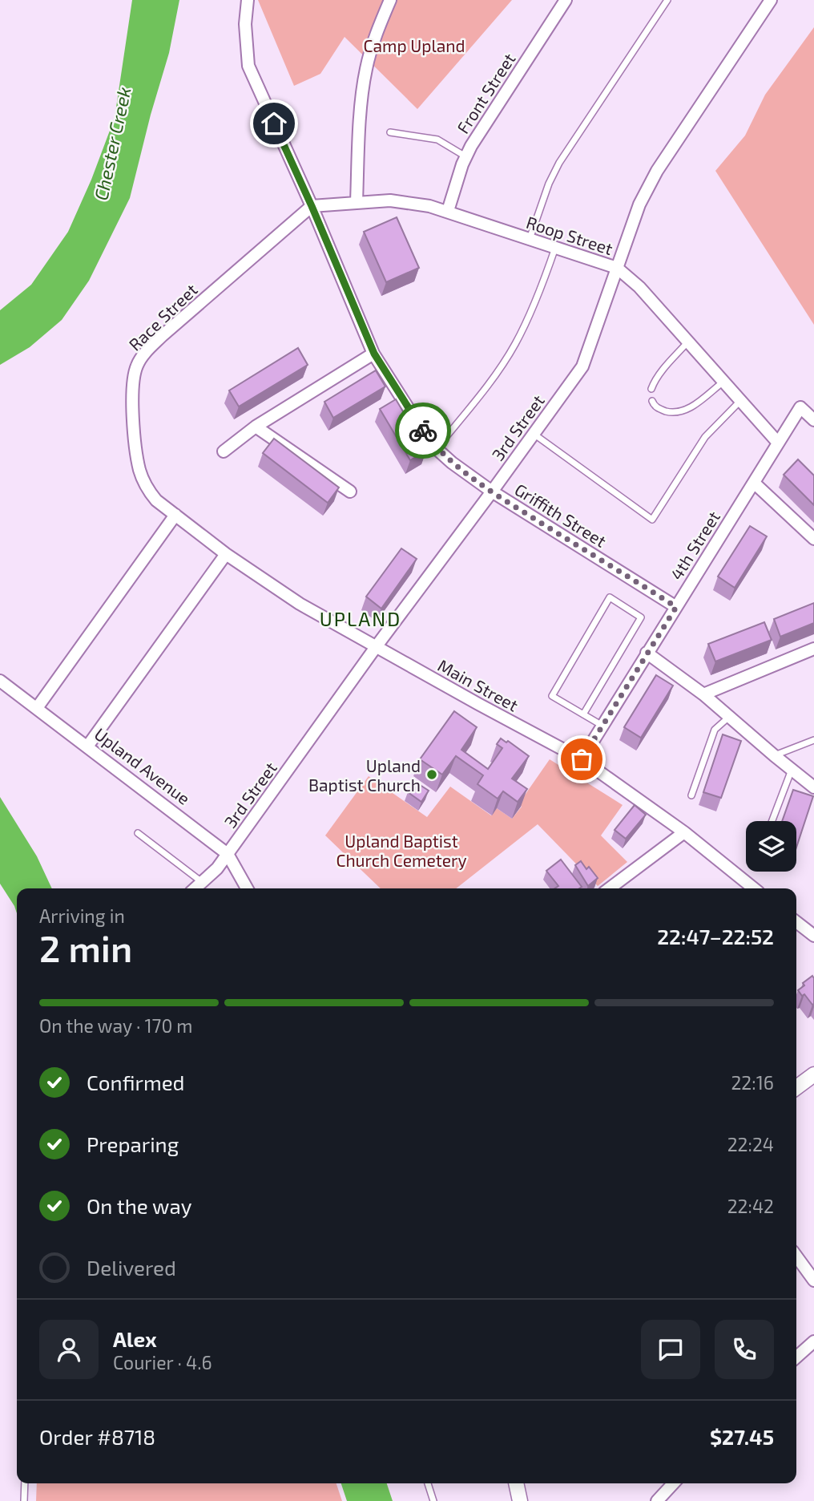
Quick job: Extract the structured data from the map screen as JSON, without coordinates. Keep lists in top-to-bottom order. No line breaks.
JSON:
{"streets":{"street":["Front Street","Roop Street","Race Street","3rd Street","Griffith Street","4th Street","Main Street","Upland Avenue"]},"crossings":[["Front Street","Roop Street"],["Roop Street","Race Street"],["Roop Street","3rd Street"],["Roop Street","Griffith Street"],["Roop Street","4th Street"],["Race Street","Griffith Street"],["Race Street","Main Street"],["3rd Street","Griffith Street"],["3rd Street","Main Street"],["3rd Street","Upland Avenue"],["Griffith Street","4th Street"],["4th Street","Main Street"]],"districts":["UPLAND"],"water":["Chester Creek"],"parks":["Camp Upland","Upland Baptist Church Cemetery"],"places":["Upland Baptist Church"],"page":{"heading":["2 min","Arriving in","22:47–22:52"],"panel":["Alex","Courier · 4.6","Order #8718","$27.45"],"bar":"On the way · 170 m","list":[["Confirmed","22:16"],["Preparing","22:24"],["On the way","22:42"],"Delivered"]}}
